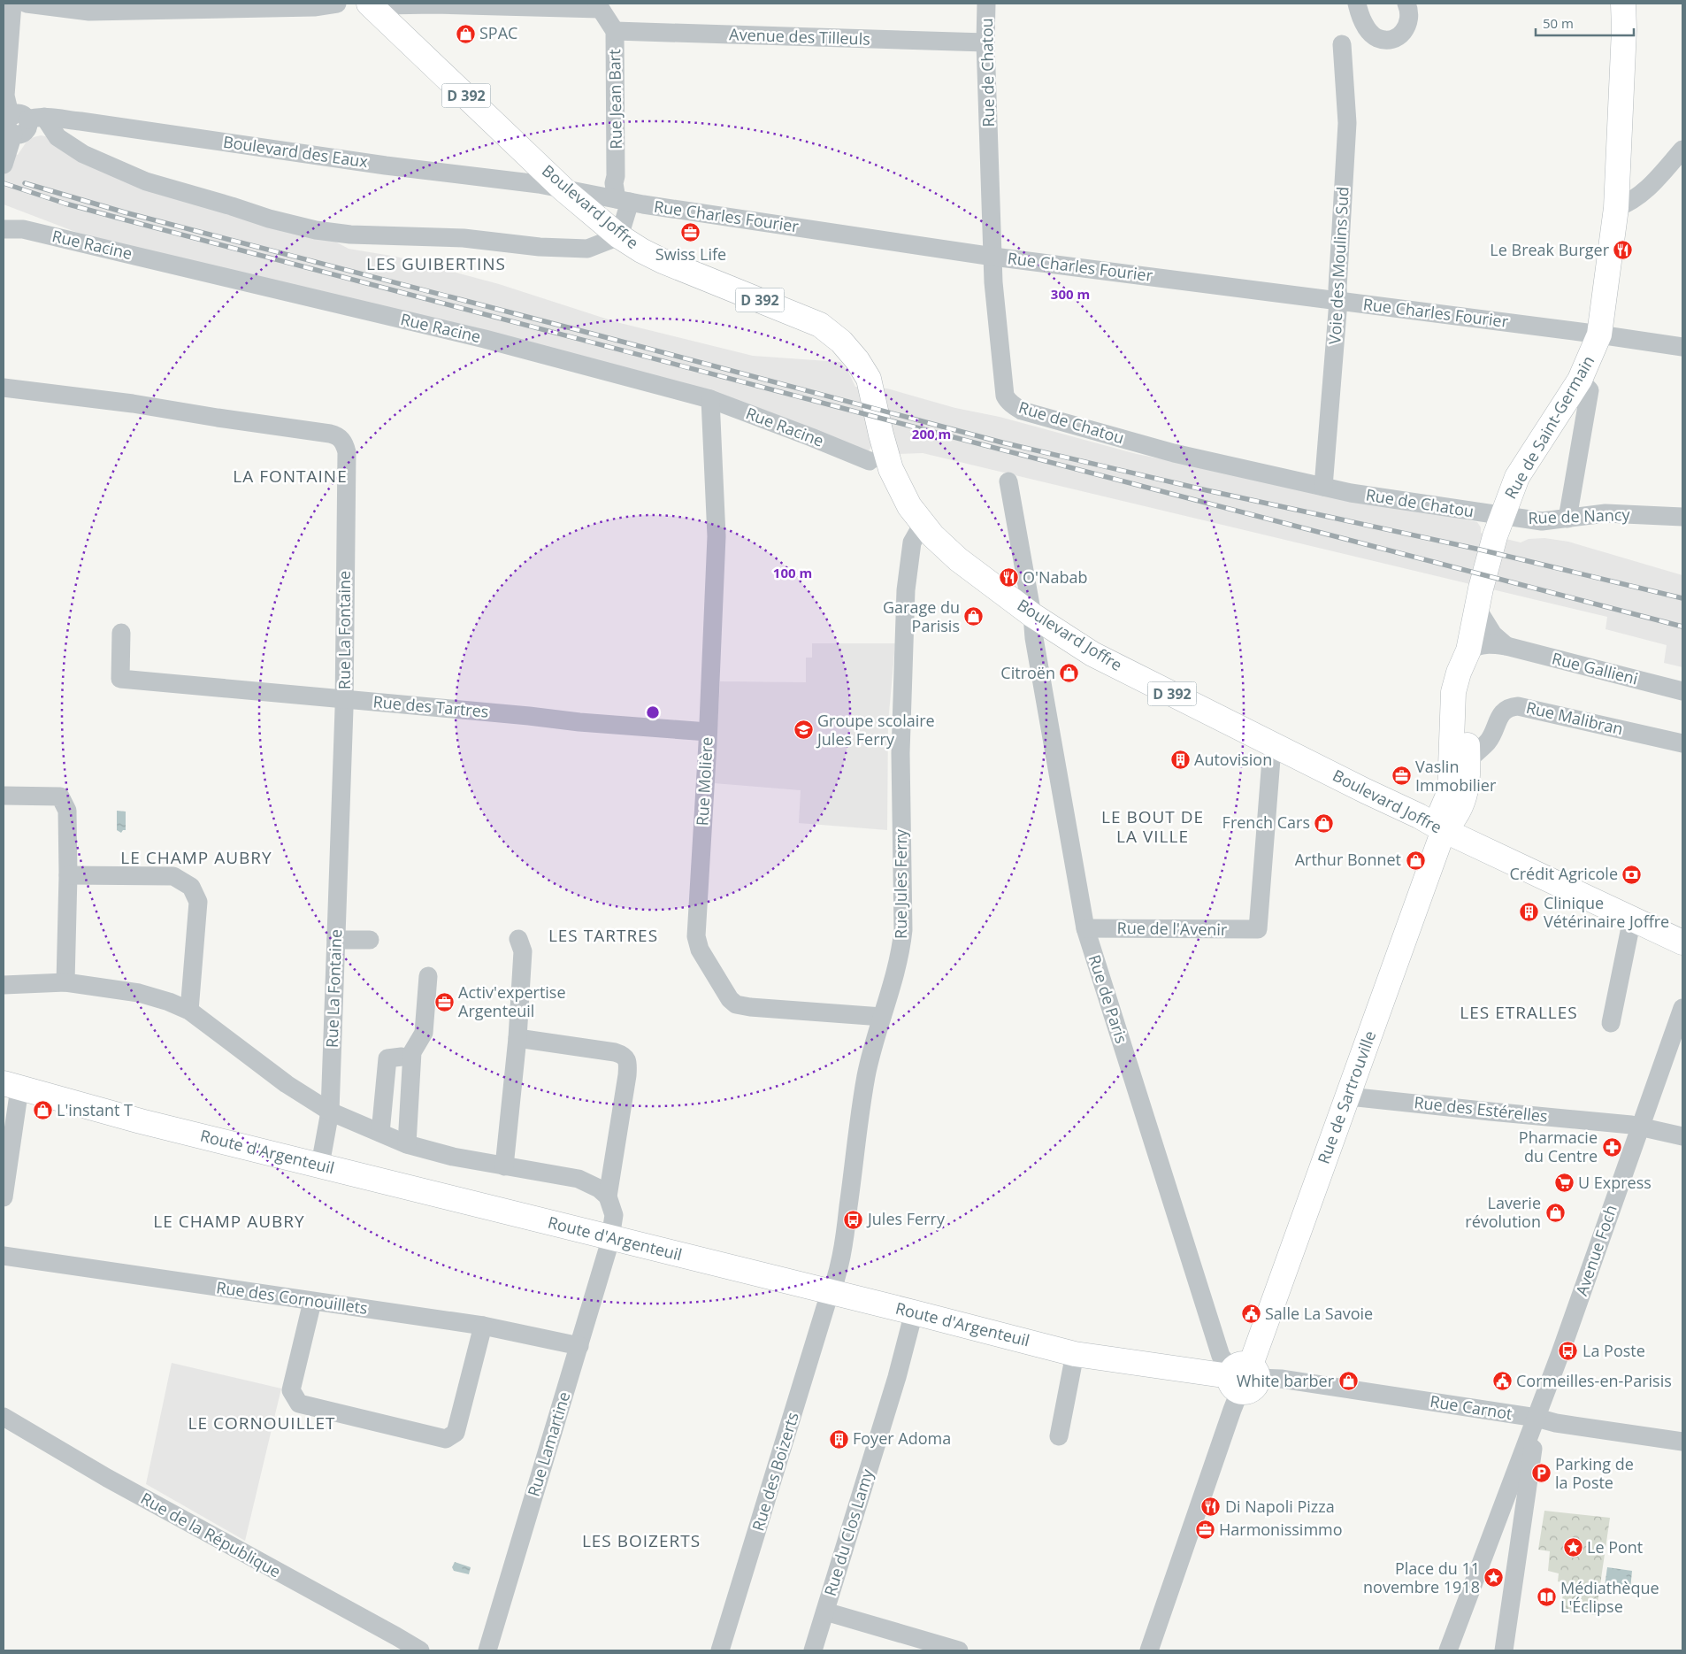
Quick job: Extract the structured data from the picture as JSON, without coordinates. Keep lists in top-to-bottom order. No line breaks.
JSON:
{"streets":{"main road":["D 392","Boulevard Joffre","Rue de Saint-Germain","Rue de Sartrouville","Route d'Argenteuil"],"street":["Avenue des Tilleuls","Rue de Chatou","Rue Jean Bart","Boulevard des Eaux","Rue Charles Fourier","Rue Racine","Voie des Moulins Sud","Rue de Nancy","Rue La Fontaine","Rue Gallieni","Rue des Tartres","Rue Malibran","Rue Molière","Rue Jules Ferry","Rue de l'Avenir","Rue de Paris","Rue des Estérelles","Avenue Foch","Rue des Cornouillets","Rue Carnot","Rue Lamartine","Rue des Boizerts","Rue du Clos Lamy","Rue de la République"]},"crossings":[["Avenue des Tilleuls","Rue de Chatou"],["Avenue des Tilleuls","Rue Jean Bart"],["Rue de Chatou","Rue Charles Fourier"],["Rue de Chatou","Voie des Moulins Sud"],["Rue de Chatou","Rue de Saint-Germain"],["Rue de Chatou","Rue de Nancy"],["Rue Jean Bart","Rue Charles Fourier"],["Boulevard des Eaux","Boulevard Joffre"],["Boulevard des Eaux","Rue Charles Fourier"],["Boulevard Joffre","Rue Charles Fourier"],["Boulevard Joffre","Rue de Saint-Germain"],["Boulevard Joffre","Rue Jules Ferry"],["Boulevard Joffre","Rue de Paris"],["Boulevard Joffre","Rue de Sartrouville"],["Rue Charles Fourier","Voie des Moulins Sud"],["Rue Charles Fourier","Rue de Saint-Germain"],["Rue Racine","Rue Molière"],["Rue de Saint-Germain","Rue de Nancy"],["Rue de Saint-Germain","Rue Gallieni"],["Rue de Saint-Germain","Rue Malibran"],["Rue de Saint-Germain","Rue de Sartrouville"],["Rue La Fontaine","Rue des Tartres"],["Rue La Fontaine","Route d'Argenteuil"],["Rue des Tartres","Rue Molière"],["Rue Molière","Rue Jules Ferry"],["Rue Jules Ferry","Route d'Argenteuil"],["Rue Jules Ferry","Rue des Boizerts"],["Rue de l'Avenir","Rue de Paris"],["Rue de Paris","Rue de Sartrouville"],["Rue de Paris","Route d'Argenteuil"],["Rue de Paris","Rue Carnot"],["Rue de Sartrouville","Rue des Estérelles"],["Rue de Sartrouville","Route d'Argenteuil"],["Rue de Sartrouville","Rue Carnot"],["Rue des Estérelles","Avenue Foch"],["Route d'Argenteuil","Rue Carnot"],["Route d'Argenteuil","Rue Lamartine"],["Route d'Argenteuil","Rue des Boizerts"],["Route d'Argenteuil","Rue du Clos Lamy"],["Avenue Foch","Rue Carnot"],["Rue des Cornouillets","Rue Lamartine"]],"districts":["LES GUIBERTINS","LA FONTAINE","LE BOUT DE LA VILLE","LE CHAMP AUBRY","LES TARTRES","LES ETRALLES","LE CHAMP AUBRY","LE CORNOUILLET","LES BOIZERTS"],"places":{"shop":["SPAC","Garage du Parisis","Citroën","French Cars","Arthur Bonnet","L'instant T","Laverie révolution","White barber"],"office":["Swiss Life","Vaslin Immobilier","Activ'expertise Argenteuil","Harmonissimmo"],"restaurant":["Le Break Burger","O'Nabab","Di Napoli Pizza"],"school or university":["Groupe scolaire Jules Ferry"],"building":["Autovision","Clinique Vétérinaire Joffre","Foyer Adoma"],"bank":["Crédit Agricole"],"pharmacy":["Pharmacie du Centre"],"supermarket":["U Express"],"bus stop":["Jules Ferry","La Poste"],"public building":["Salle La Savoie","Cormeilles-en-Parisis"],"parking":["Parking de la Poste"],"place":["Le Pont","Place du 11 novembre 1918"],"library":["Médiathèque L'Éclipse"]},"scale_bar":"50 m","rings":["300 m","200 m","100 m"]}
